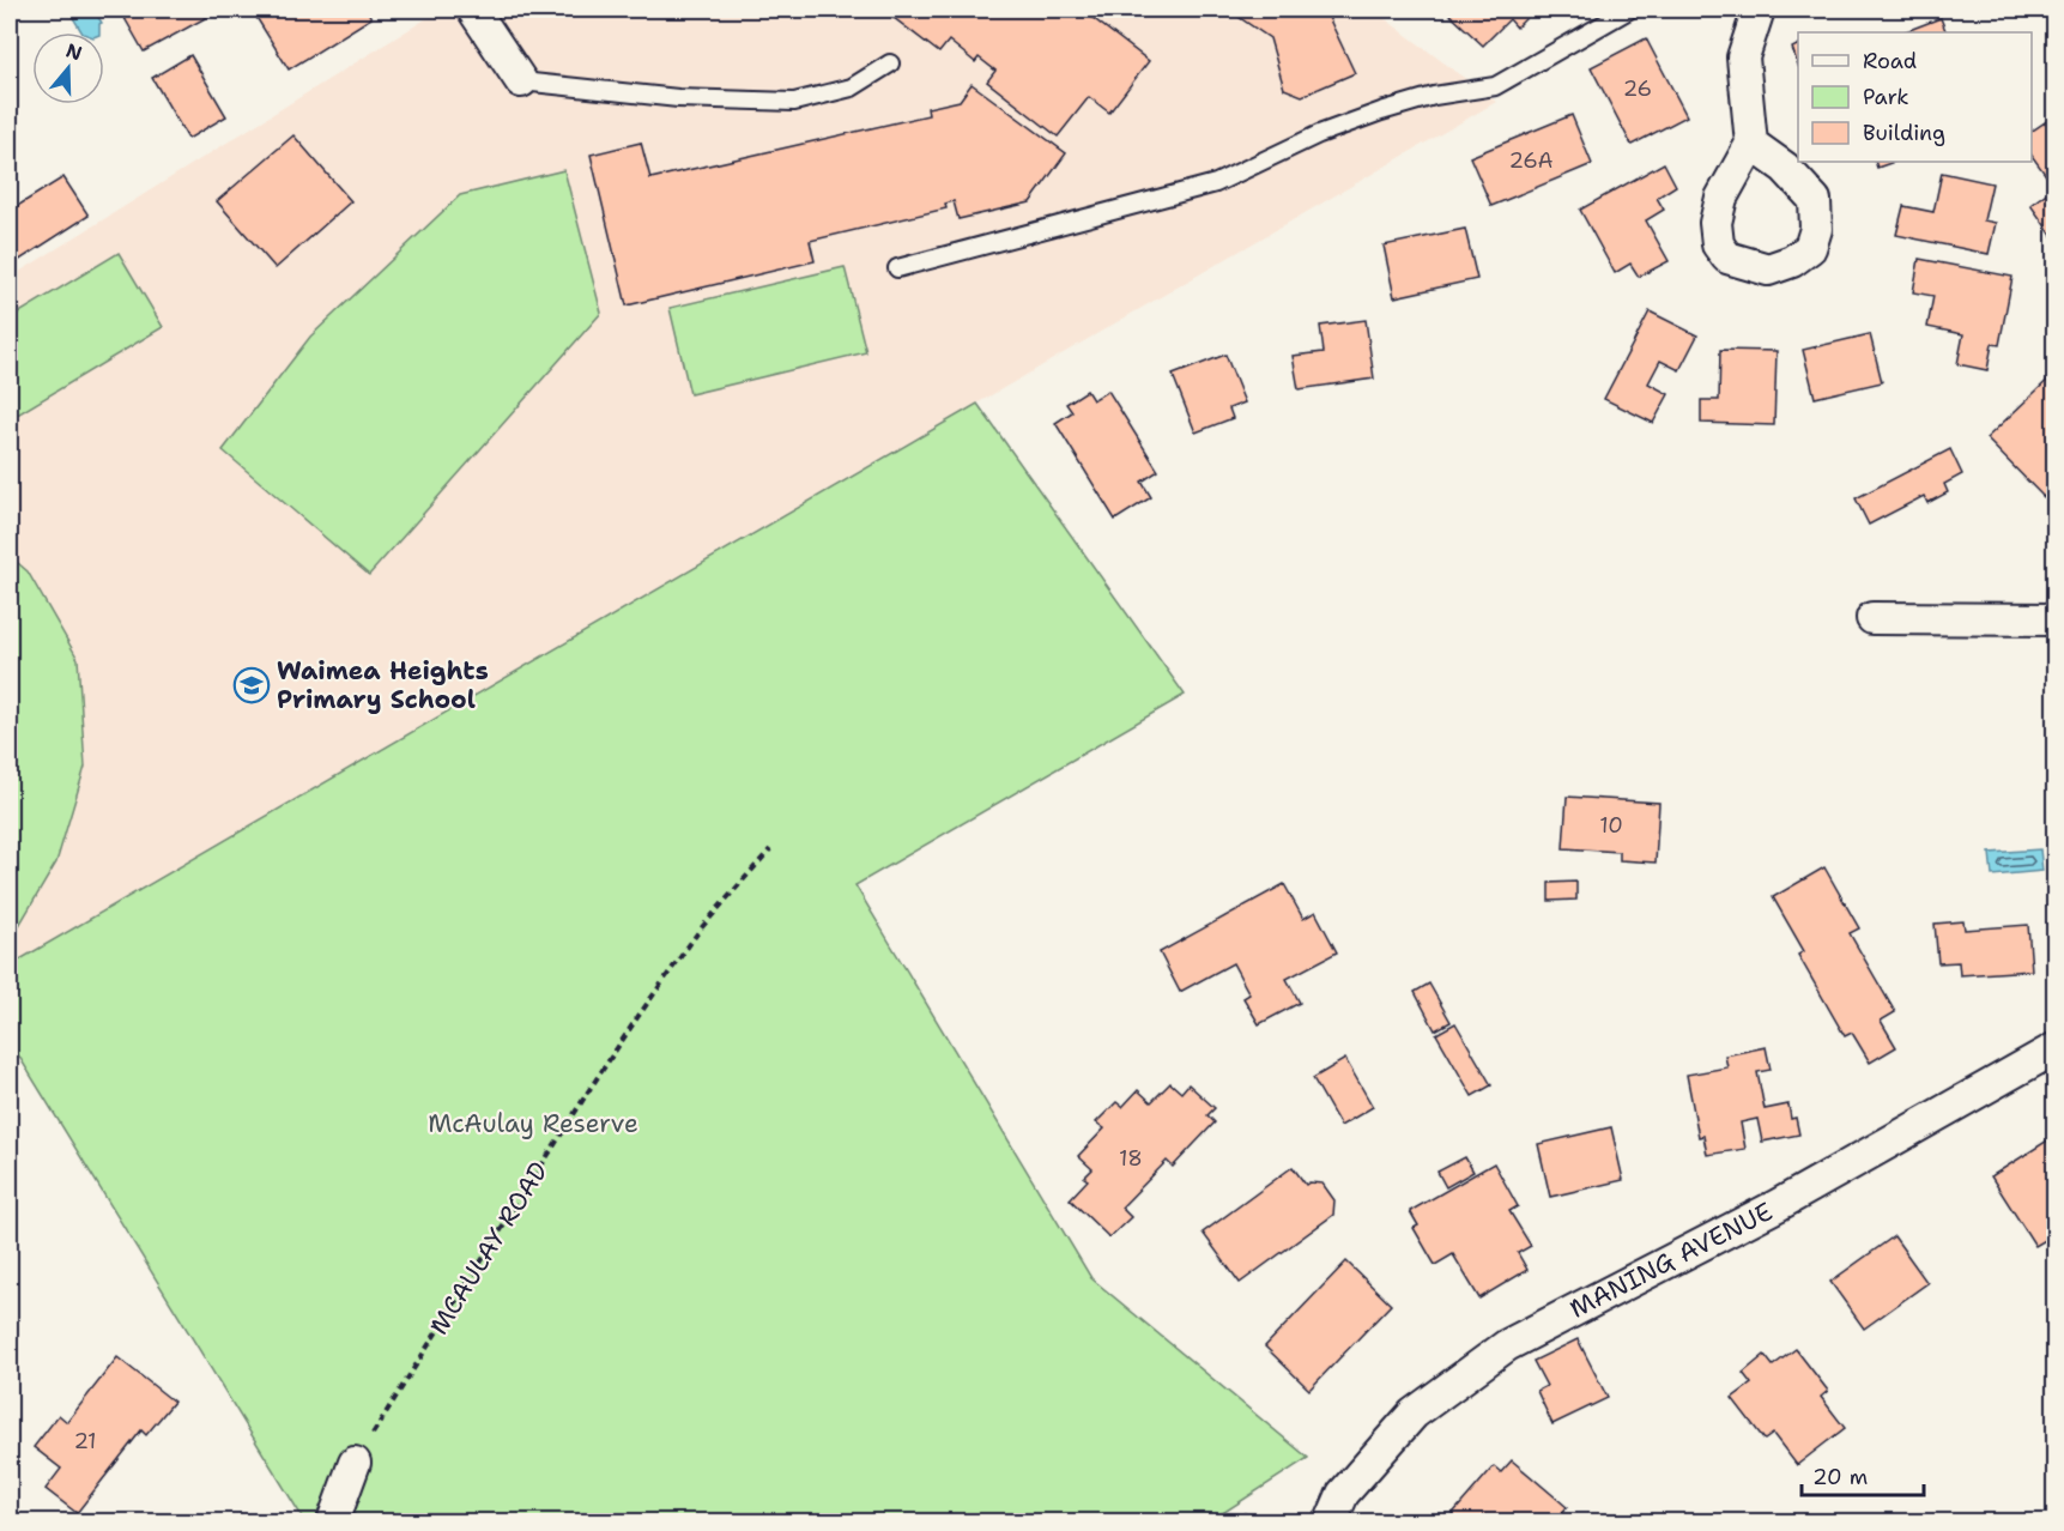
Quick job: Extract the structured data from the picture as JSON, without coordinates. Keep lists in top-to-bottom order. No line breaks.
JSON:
{"streets":{"street":["MANING AVENUE"],"path":["MCAULAY ROAD"]},"parks":["McAulay Reserve"],"places":{"school or university":["Waimea Heights Primary School"]},"house_numbers":["26","26A","10","18","21"],"legend":["Road","Park","Building"],"scale_bar":"20 m","north":"top"}
